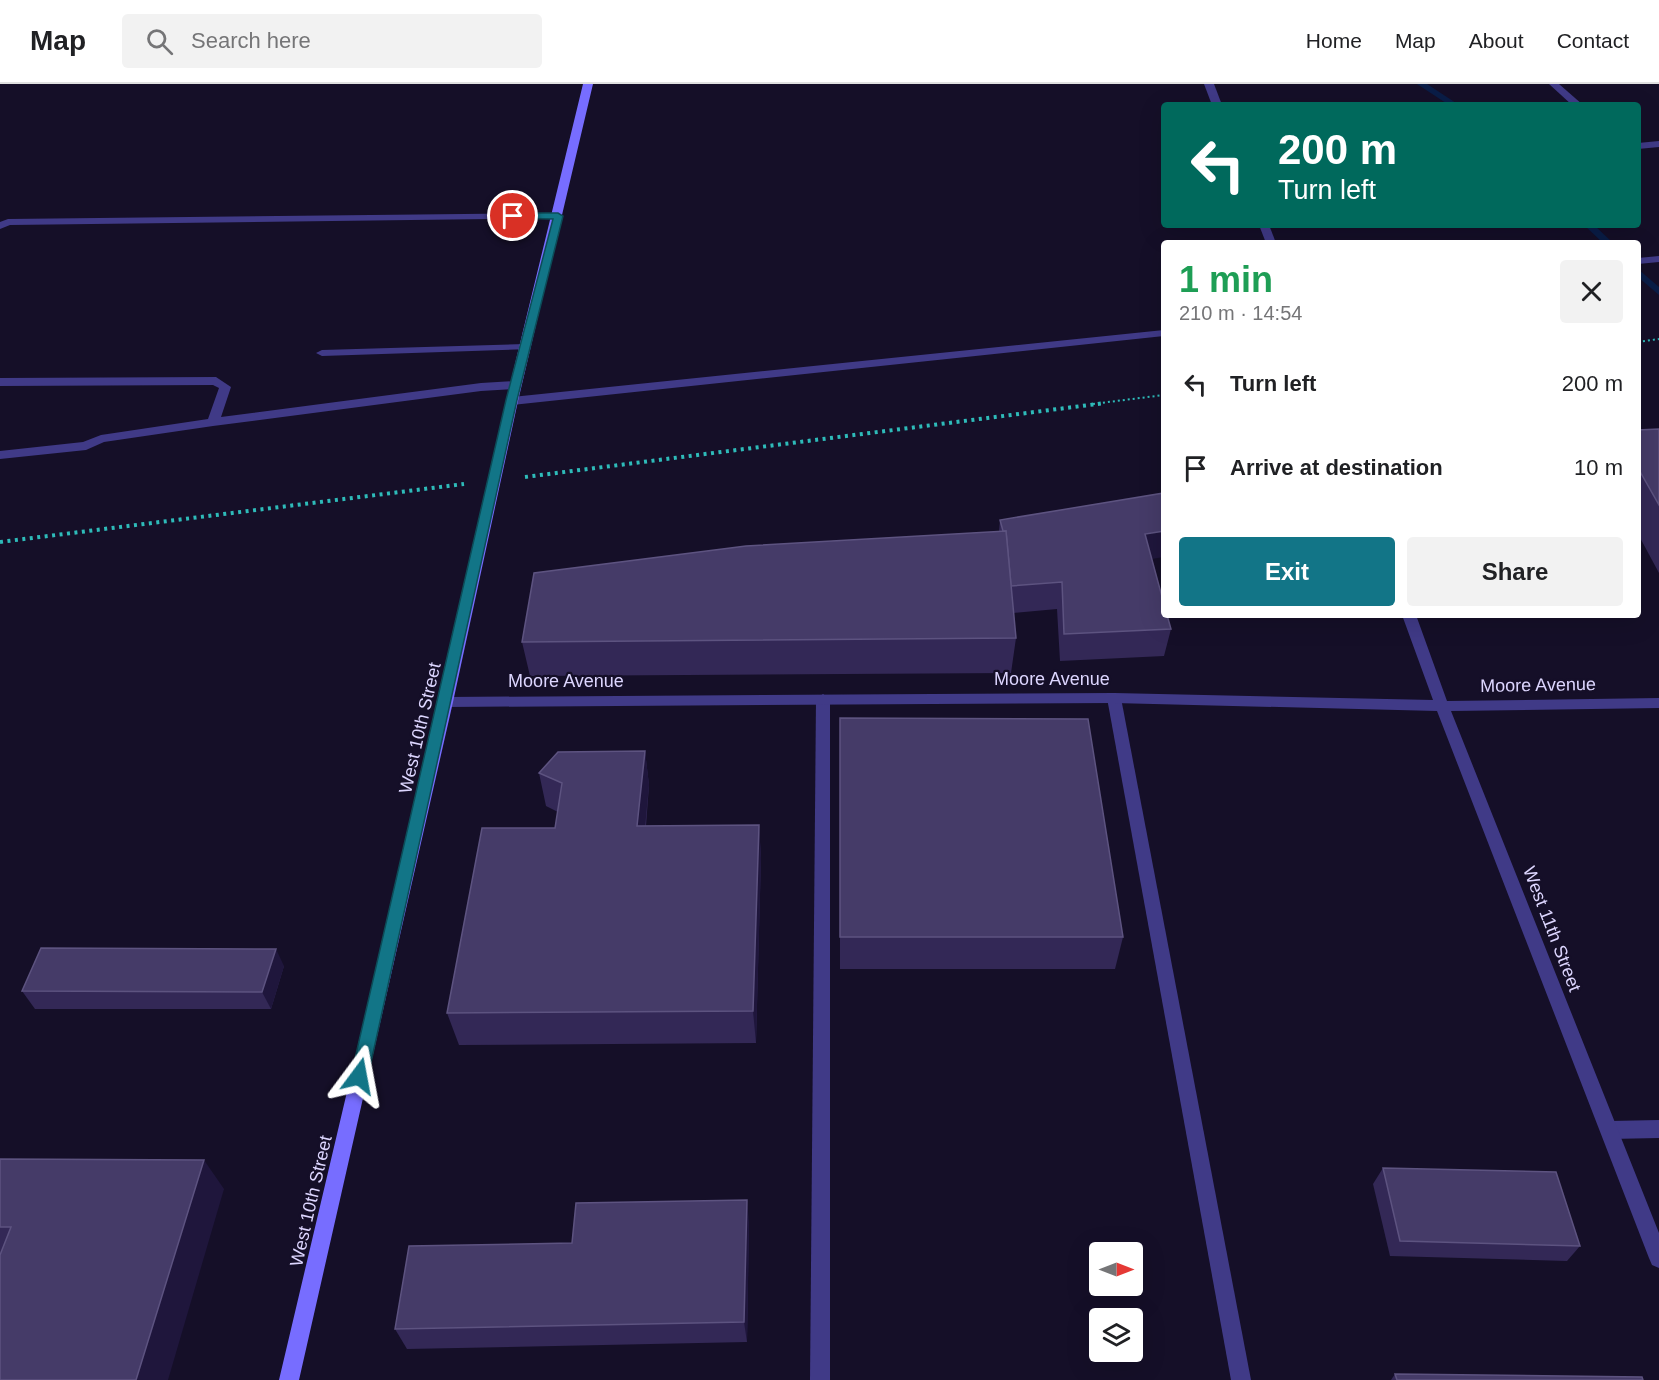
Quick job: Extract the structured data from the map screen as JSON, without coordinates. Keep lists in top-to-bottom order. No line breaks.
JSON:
{"streets":{"main road":["West 10th Street"],"street":["Moore Avenue","West 11th Street"]},"crossings":[["Moore Avenue","West 10th Street"],["Moore Avenue","West 11th Street"]],"north":"right","page":{"header":"Map","search":"Search here","nav":["Home","Map","About","Contact"],"turn":["200 m","Turn left"],"heading":["1 min","210 m · 14:54"],"list":[{"name":"Turn left","value":"200 m"},{"name":"Arrive at destination","value":"10 m"}],"buttons":["Exit","Share"]}}
